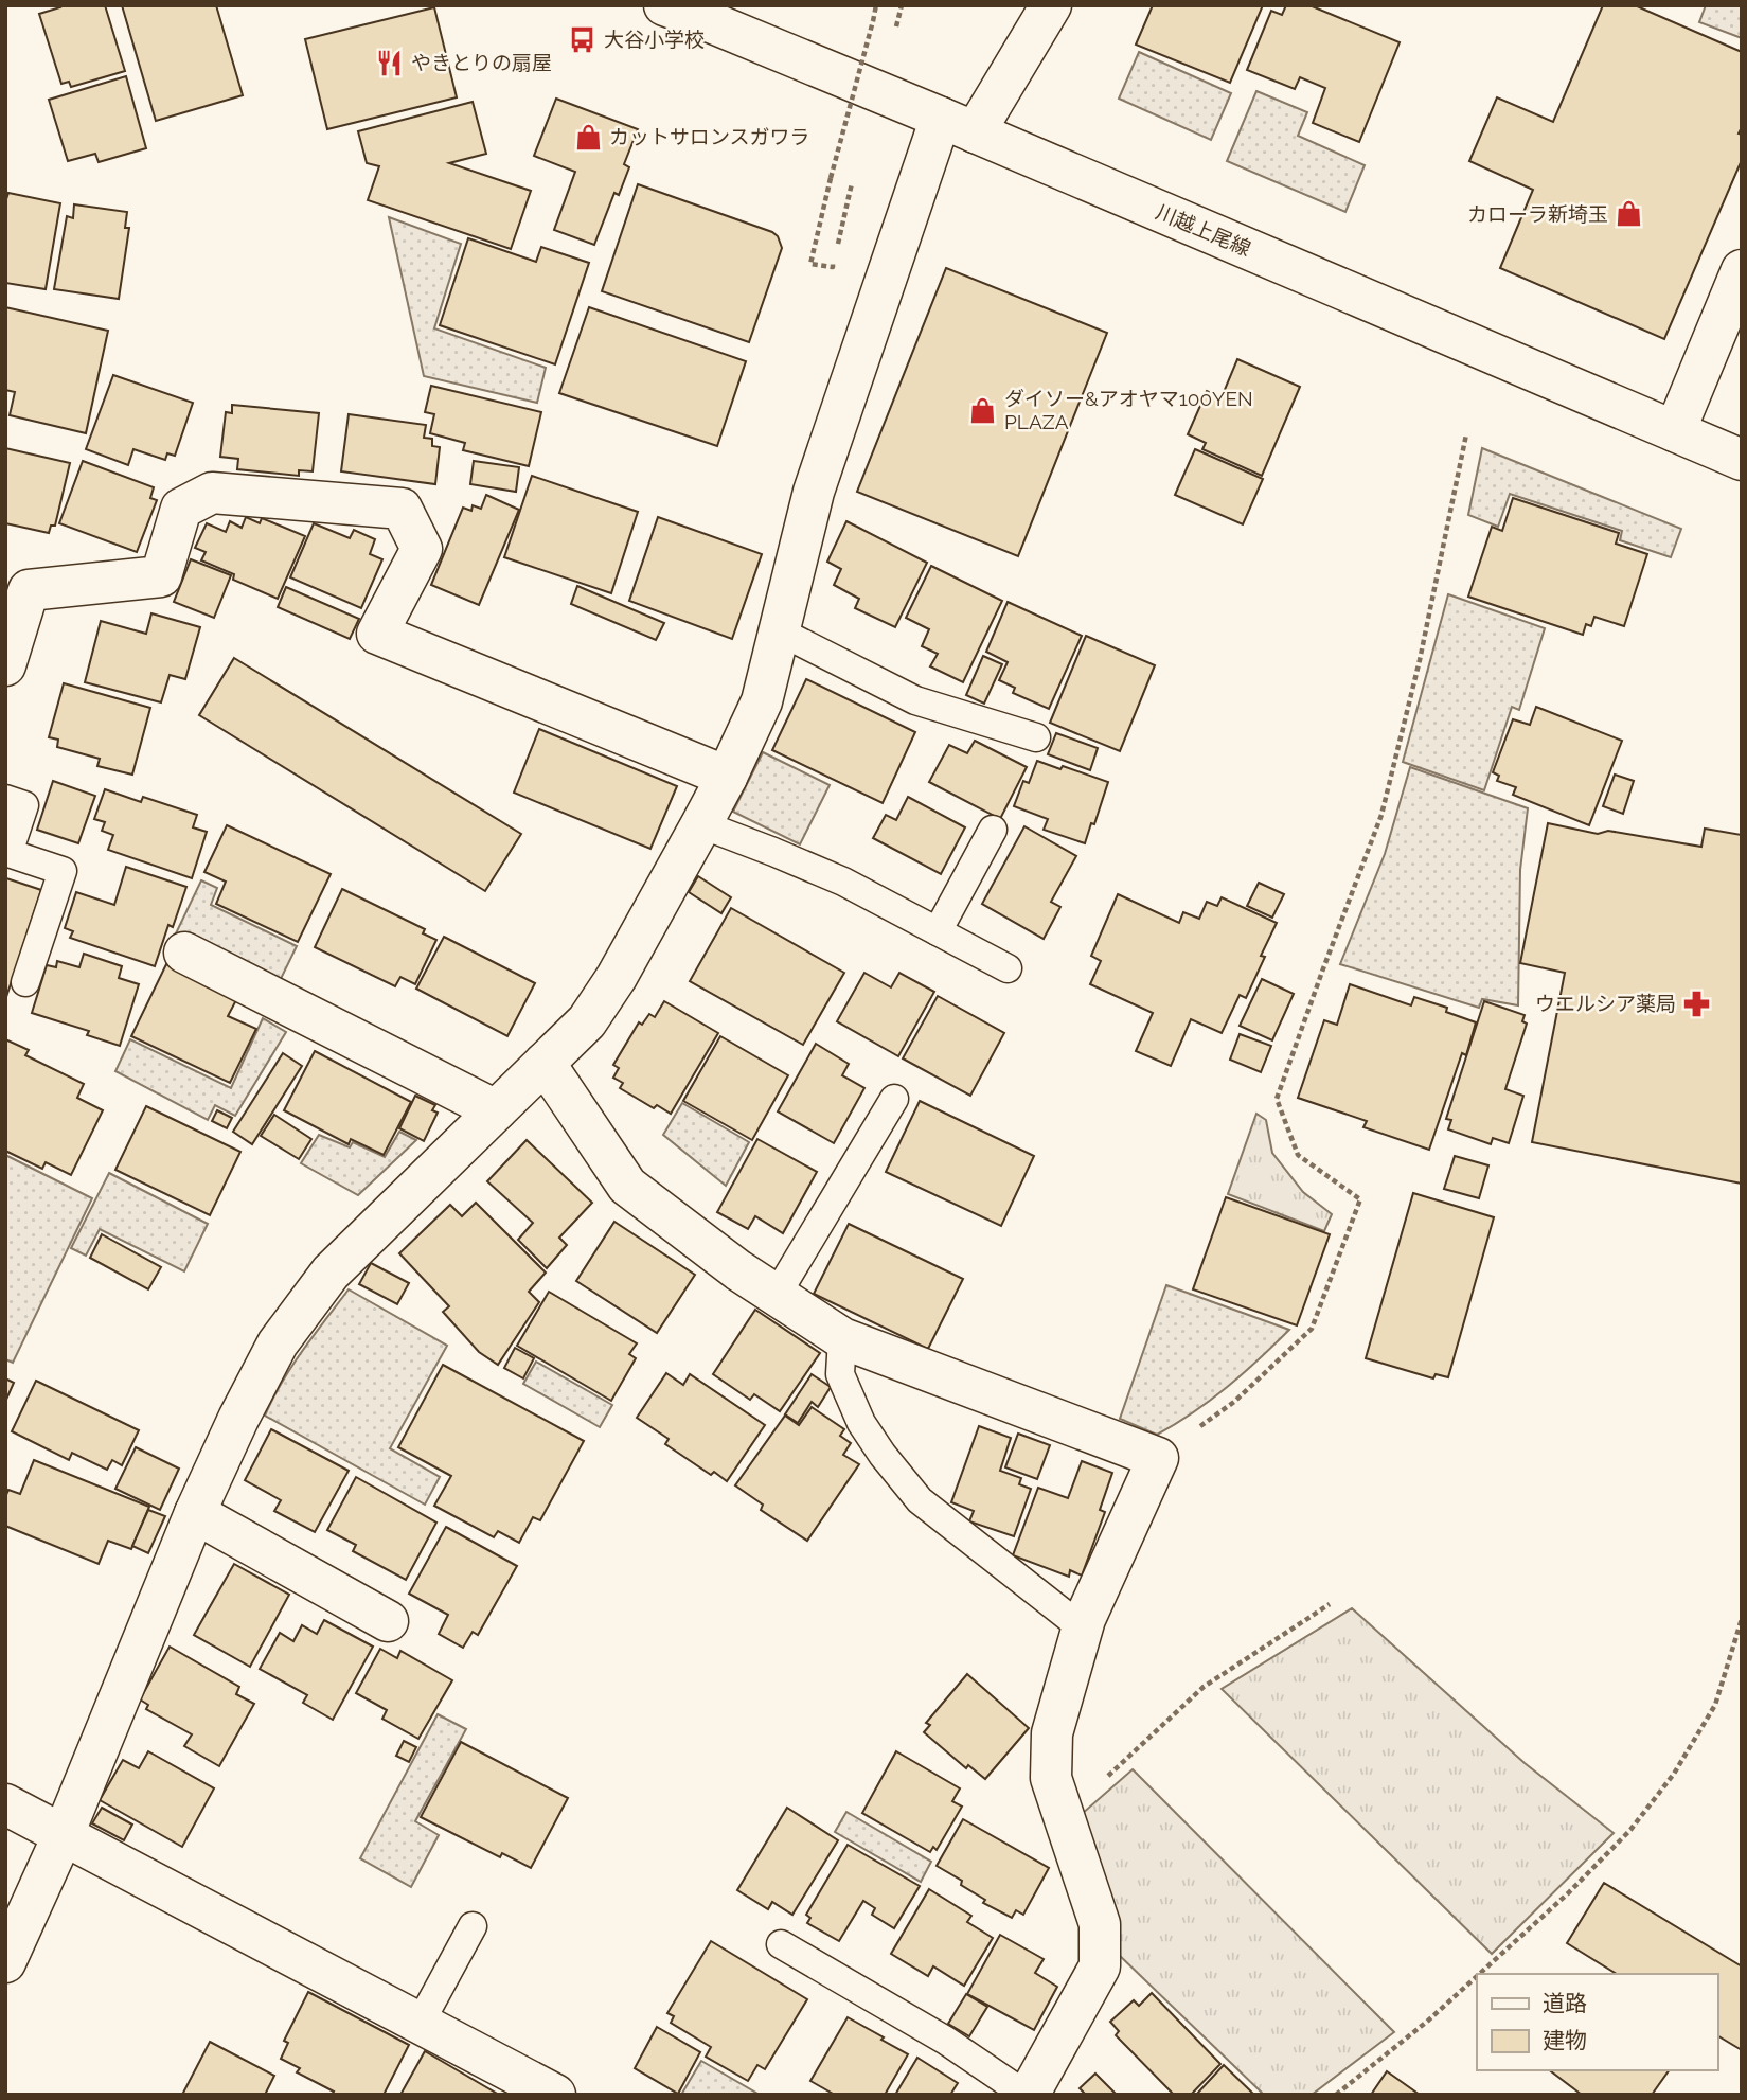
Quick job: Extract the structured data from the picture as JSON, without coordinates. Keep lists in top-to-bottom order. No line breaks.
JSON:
{"streets":{"street":["川越上尾線"]},"places":{"bus stop":["大谷小学校"],"restaurant":["やきとりの扇屋"],"shop":["カットサロンスガワラ","カローラ新埼玉","ダイソー&アオヤマ100YEN PLAZA"],"pharmacy":["ウエルシア薬局"]},"legend":["道路","建物"]}
